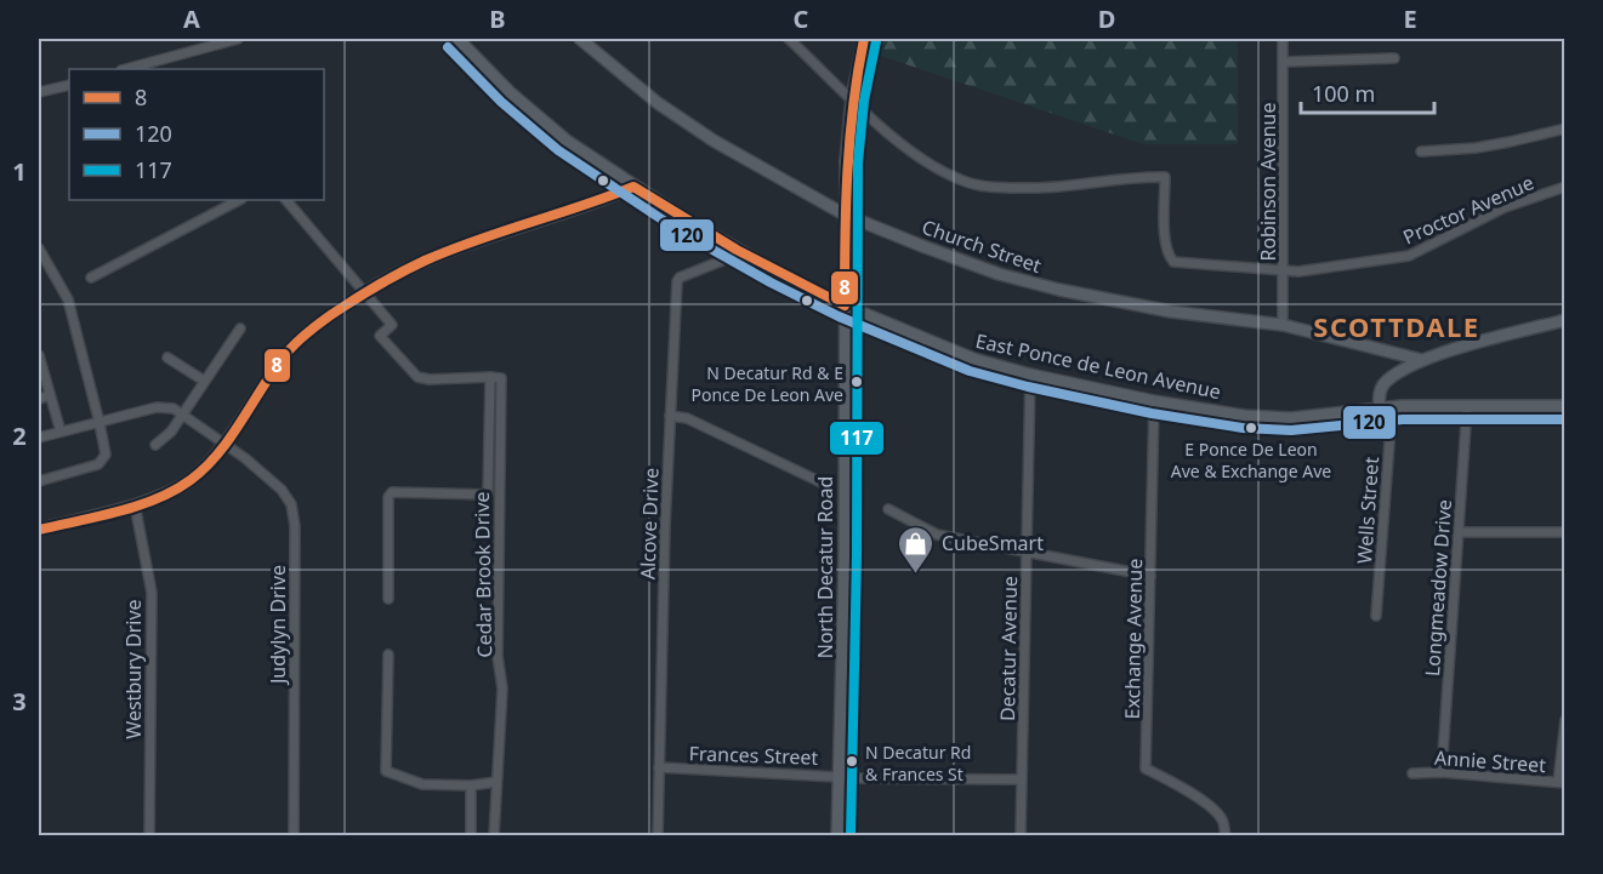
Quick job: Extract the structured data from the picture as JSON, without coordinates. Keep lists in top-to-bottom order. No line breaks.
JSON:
{"streets":{"main road":["Church Street","East Ponce de Leon Avenue","North Decatur Road"],"street":["Robinson Avenue","Proctor Avenue","Wells Street","Alcove Drive","Cedar Brook Drive","Longmeadow Drive","Judylyn Drive","Exchange Avenue","Decatur Avenue","Westbury Drive","Frances Street","Annie Street"]},"crossings":[["Robinson Avenue","Proctor Avenue"],["Robinson Avenue","Church Street"],["Proctor Avenue","North Decatur Road"],["Church Street","North Decatur Road"],["East Ponce de Leon Avenue","Wells Street"],["East Ponce de Leon Avenue","Alcove Drive"],["East Ponce de Leon Avenue","North Decatur Road"],["East Ponce de Leon Avenue","Longmeadow Drive"],["East Ponce de Leon Avenue","Exchange Avenue"],["East Ponce de Leon Avenue","Decatur Avenue"],["Alcove Drive","Frances Street"],["North Decatur Road","Frances Street"],["Longmeadow Drive","Annie Street"],["Decatur Avenue","Frances Street"]],"districts":["SCOTTDALE"],"places":{"other":["N Decatur Rd & E Ponce De Leon Ave","E Ponce De Leon Ave & Exchange Ave","N Decatur Rd & Frances St"],"shop":["CubeSmart"]},"lines":["transit line 8","transit line 117","transit line 120"],"legend":["8","120","117"],"scale_bar":"100 m","grid":{"columns":["A","B","C","D","E"],"rows":["1","2","3"]}}
